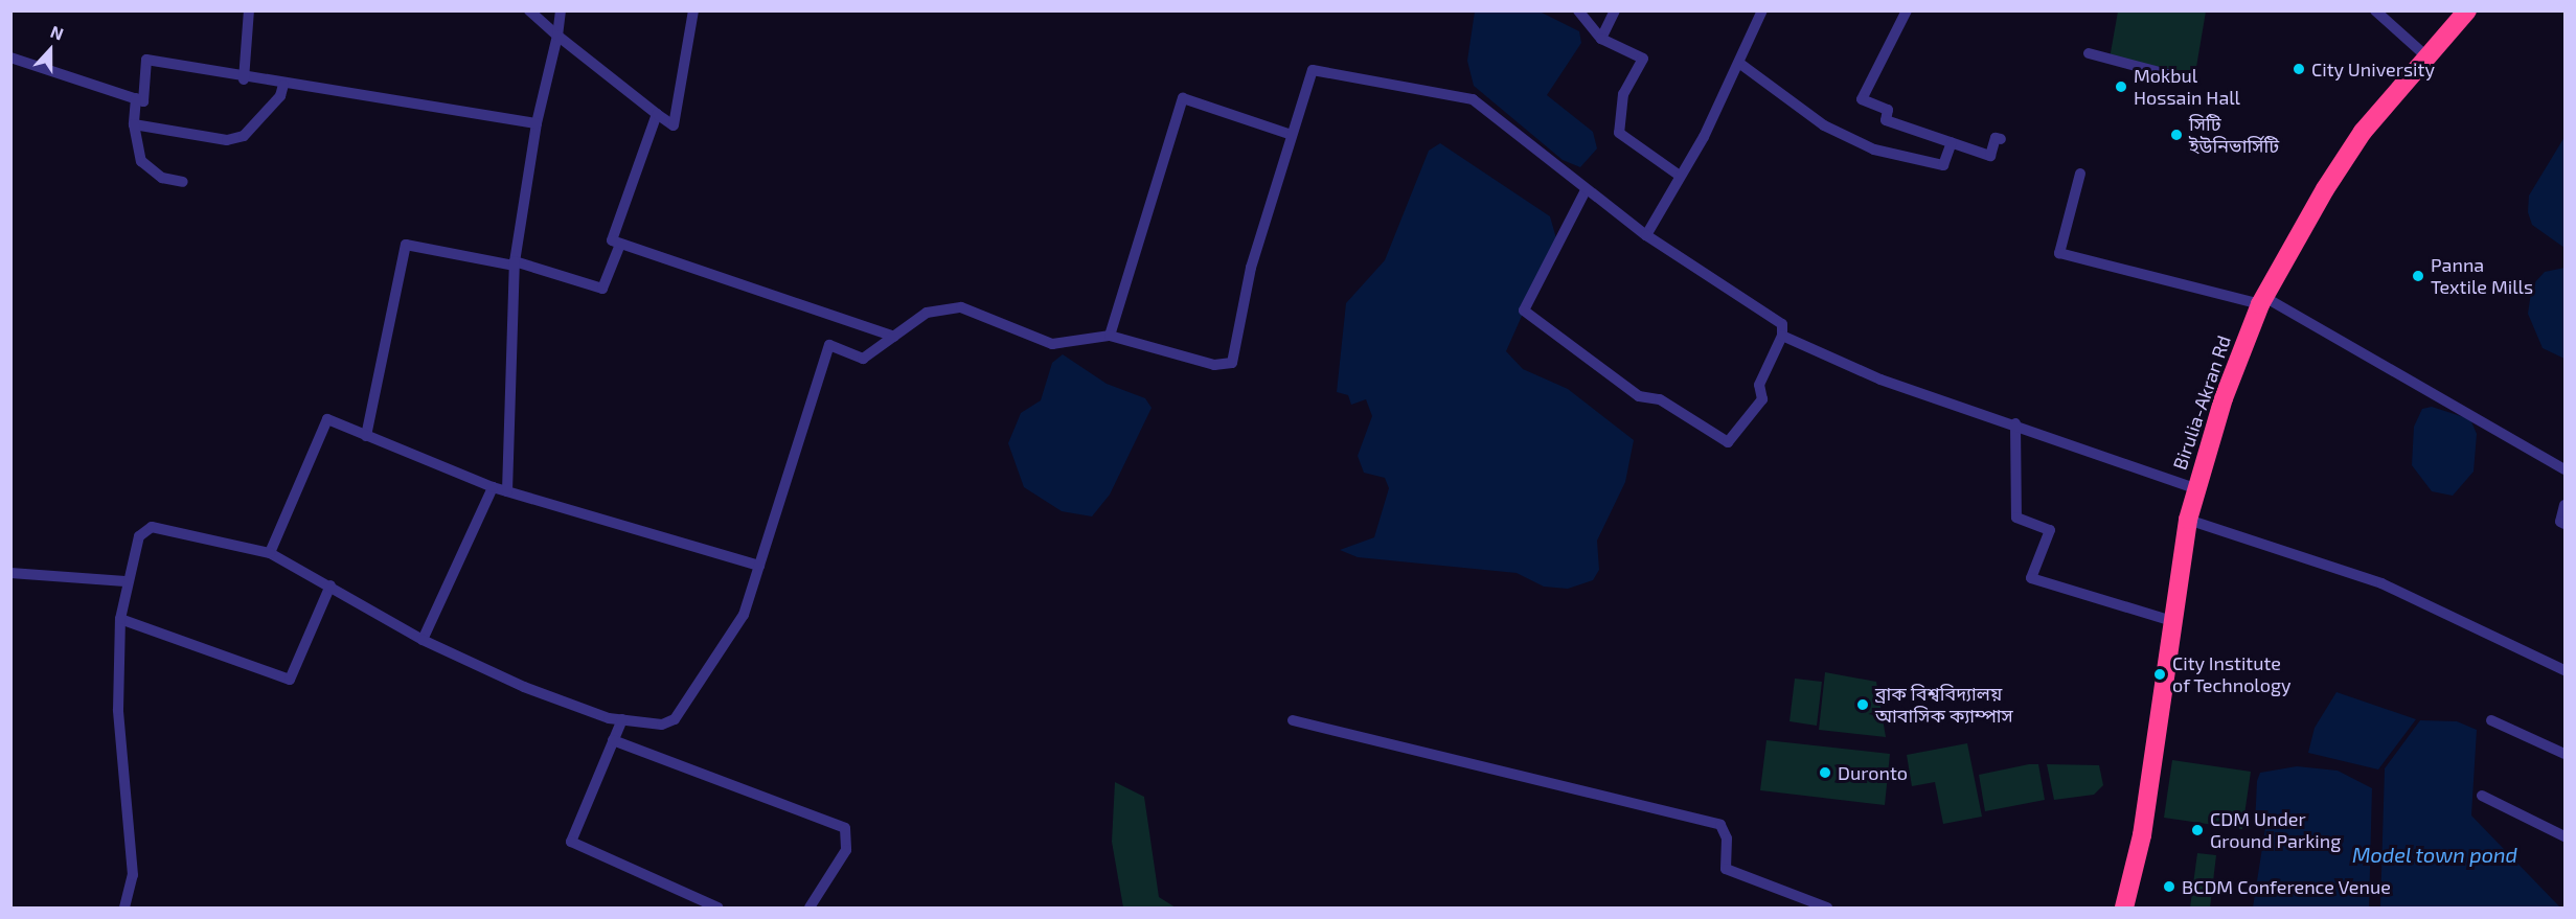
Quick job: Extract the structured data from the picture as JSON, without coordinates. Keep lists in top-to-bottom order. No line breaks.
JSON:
{"streets":{"highway":["Birulia-Akran Rd"]},"water":["Model town pond"],"places":["City University","Mokbul Hossain Hall","সিটি ইউনিভার্সিটি","Panna Textile Mills","City Institute of Technology","ব্রাক বিশ্ববিদ্যালয় আবাসিক ক্যাম্পাস","Duronto","CDM Under Ground Parking","BCDM Conference Venue"],"north":"top"}
